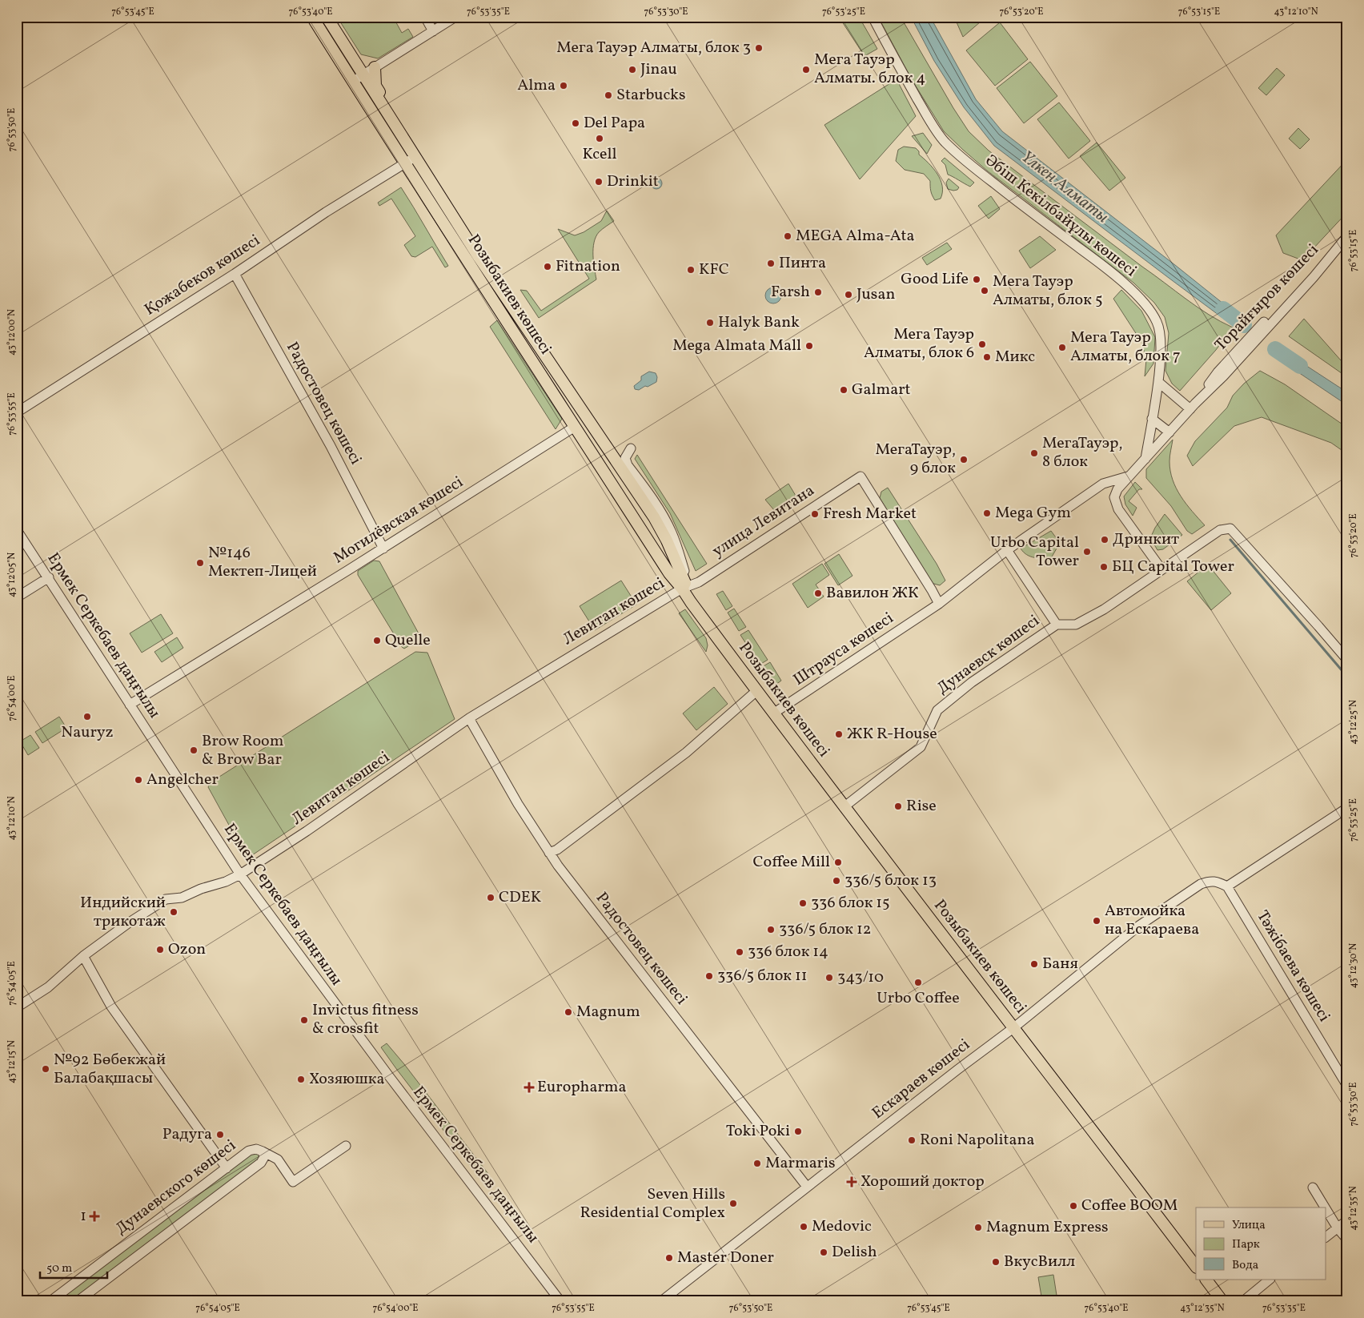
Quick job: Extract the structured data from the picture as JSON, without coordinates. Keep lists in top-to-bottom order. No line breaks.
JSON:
{"streets":{"main road":["Розыбакиев көшесі"],"street":["Әбіш Кекілбайұлы көшесі","Қожабеков көшесі","Торайғыров көшесі","Радостовец көшесі","Могилёвская көшесі","улица Левитана","Левитан көшесі","Ермек Серкебаев даңғылы","Штрауса көшесі","Дунаевск көшесі","Тәжібаева көшесі","Ескараев көшесі","Дунаевского көшесі"]},"crossings":[["Әбіш Кекілбайұлы көшесі","Торайғыров көшесі"],["Қожабеков көшесі","Розыбакиев көшесі"],["Қожабеков көшесі","Радостовец көшесі"],["Розыбакиев көшесі","Могилёвская көшесі"],["Розыбакиев көшесі","улица Левитана"],["Розыбакиев көшесі","Левитан көшесі"],["Розыбакиев көшесі","Штрауса көшесі"],["Розыбакиев көшесі","Дунаевск көшесі"],["Розыбакиев көшесі","Ескараев көшесі"],["Торайғыров көшесі","Штрауса көшесі"],["Торайғыров көшесі","Дунаевск көшесі"],["Радостовец көшесі","Могилёвская көшесі"],["Радостовец көшесі","Левитан көшесі"],["Радостовец көшесі","Ескараев көшесі"],["Могилёвская көшесі","Ермек Серкебаев даңғылы"],["улица Левитана","Левитан көшесі"],["улица Левитана","Штрауса көшесі"],["Левитан көшесі","Ермек Серкебаев даңғылы"],["Тәжібаева көшесі","Ескараев көшесі"]],"water":["Үлкен Алматы"],"places":{"other":["Мега Тауэр Алматы, блок 3","Jinau","Мега Тауэр Алматы. блок 4","Alma","Starbucks","Del Papa","Kcell","Drinkit","MEGA Alma-Ata","Пинта","Fitnation","KFC","Good Life","Мега Тауэр Алматы, блок 5","Farsh","Jusan","Halyk Bank","Мега Тауэр Алматы, блок 6","Mega Almata Mall","Мега Тауэр Алматы, блок 7","Микс","Galmart","МегаТауэр, 8 блок","МегаТауэр, 9 блок","Mega Gym","Fresh Market","Дринкит","Urbo Capital Tower","№146 Мектеп-Лицей","БЦ Capital Tower","Вавилон ЖК","Quelle","Nauryz","ЖК R-House","Brow Room & Brow Bar","Angelcher","Rise","Coffee Mill","336/5 блок 13","CDEK","336 блок 15","Индийский трикотаж","Автомойка на Ескараева","336/5 блок 12","Ozon","336 блок 14","Баня","336/5 блок 11","343/10","Urbo Coffee","Magnum","Invictus fitness & crossfit","№92 Бөбекжай Балабақшасы","Хозяюшка","Toki Poki","Радуга","Roni Napolitana","Marmaris","Seven Hills Residential Complex","Coffee BOOM","Medovic","Magnum Express","Delish","Master Doner","ВкусВилл"],"health":["Europharma","Хороший доктор","1"]},"legend":["Улица","Парк","Вода"],"scale_bar":"50 m","coordinates":["76°53'45\"E","76°53'40\"E","76°53'35\"E","76°53'30\"E","76°53'25\"E","76°53'20\"E","76°53'15\"E","43°12'10\"N","76°53'50\"E","43°12'00\"N","76°53'55\"E","43°12'05\"N","76°54'00\"E","43°12'25\"N","43°12'30\"N","76°54'05\"E","43°12'15\"N","43°12'35\"N"]}
